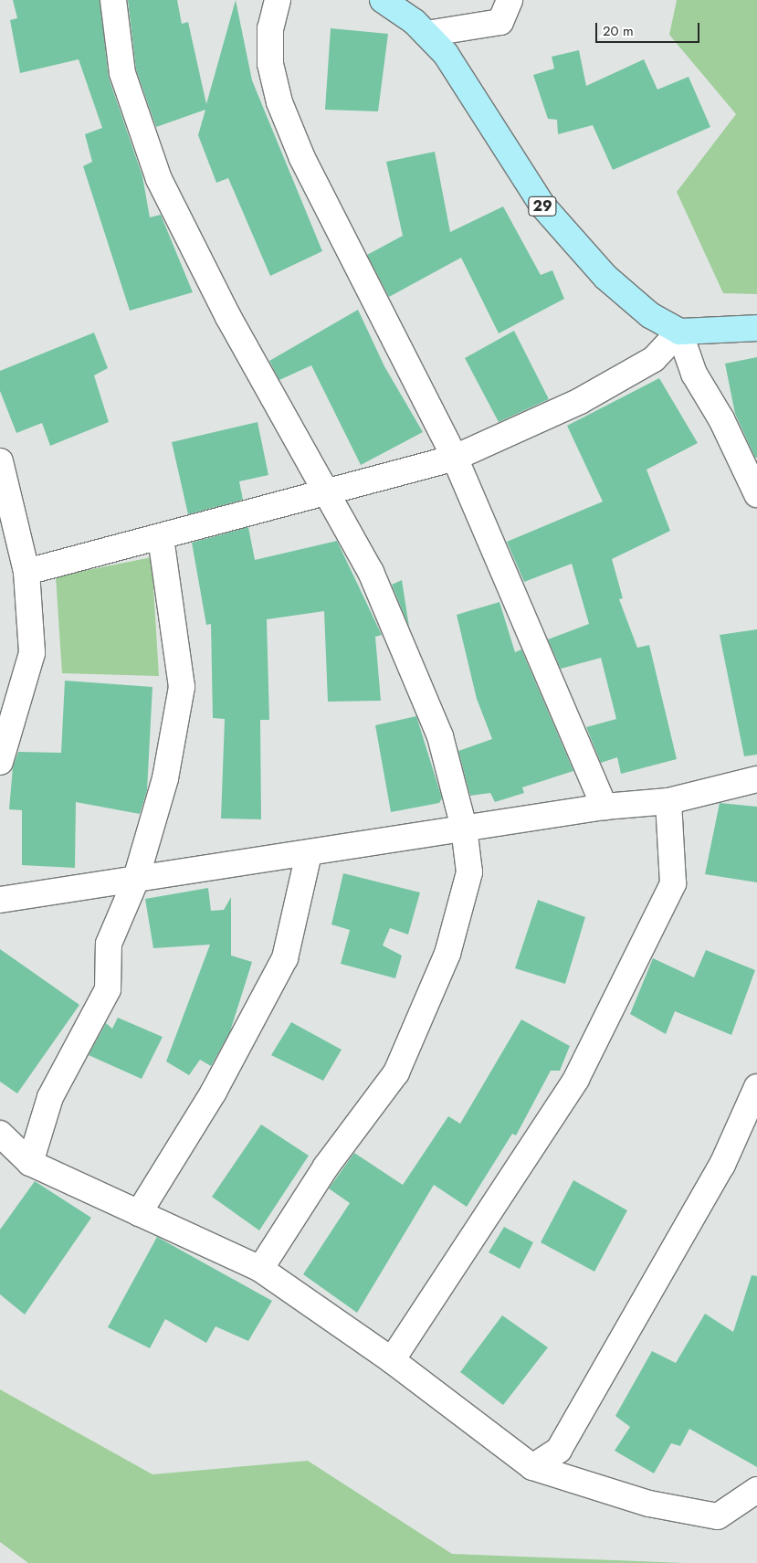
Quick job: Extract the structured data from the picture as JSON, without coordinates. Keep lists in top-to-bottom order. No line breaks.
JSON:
{"streets":{"main road":["29"]},"scale_bar":"20 m"}
